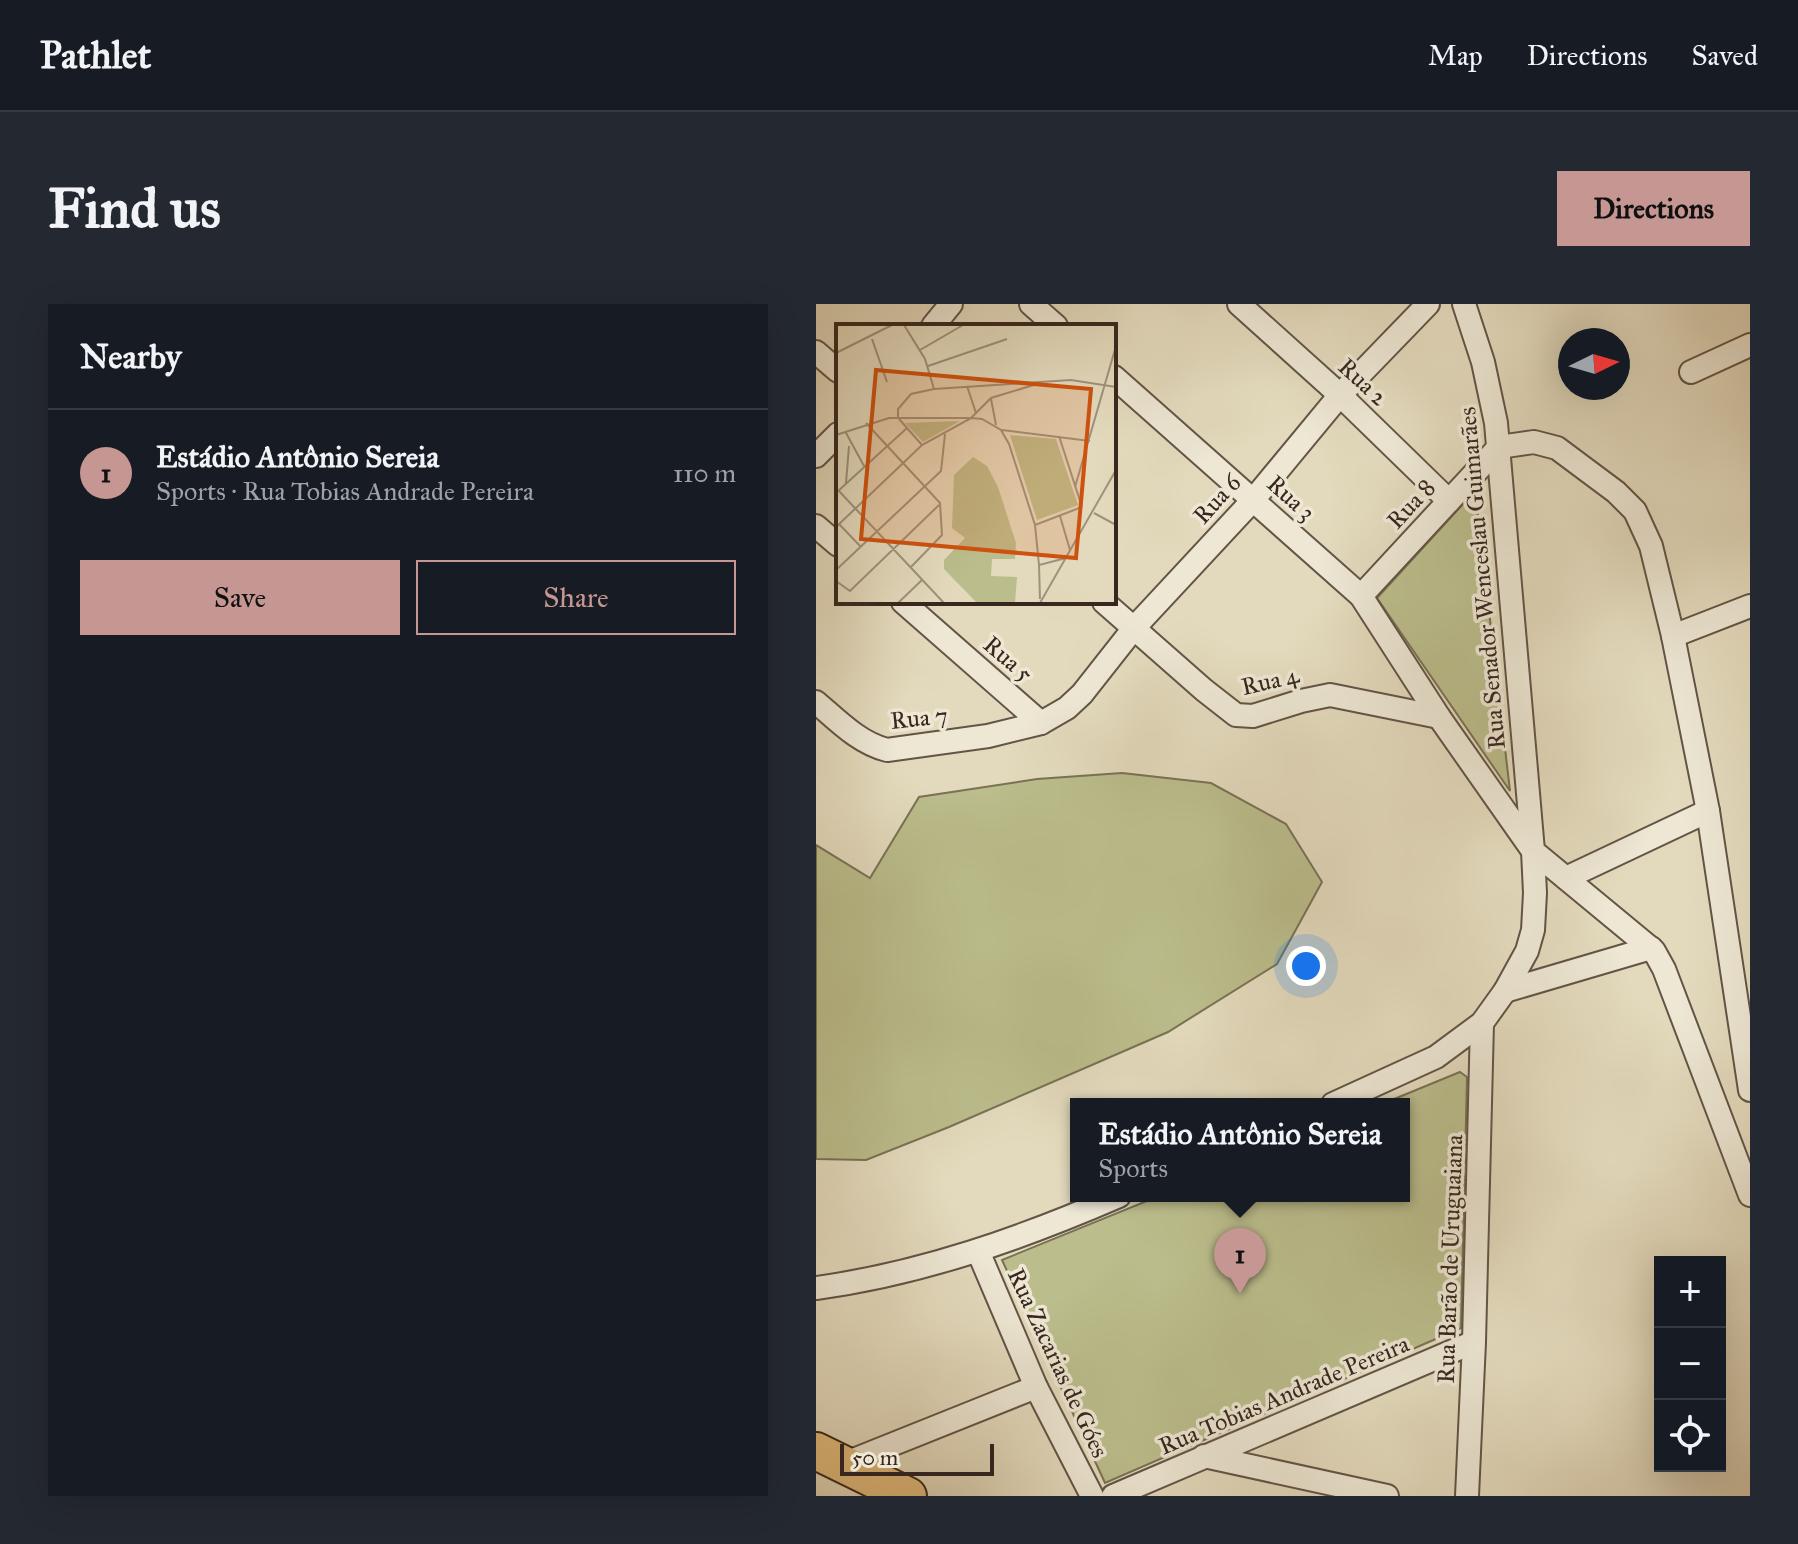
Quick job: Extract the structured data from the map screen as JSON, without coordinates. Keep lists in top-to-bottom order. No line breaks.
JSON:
{"streets":{"street":["Rua 2","Rua 3","Rua 6","Rua 8","Rua Senador Wenceslau Guimarães","Rua 5","Rua 4","Rua 7","Rua Barão de Uruguaiana","Rua Zacarias de Góes","Rua Tobias Andrade Pereira"]},"crossings":[["Rua 2","Rua 6"],["Rua 2","Rua 8"],["Rua 3","Rua 6"],["Rua 3","Rua 8"],["Rua 3","Rua Senador Wenceslau Guimarães"],["Rua 3","Rua 4"],["Rua 6","Rua 5"],["Rua 6","Rua 4"],["Rua 6","Rua 7"],["Rua 8","Rua Senador Wenceslau Guimarães"],["Rua Senador Wenceslau Guimarães","Rua Barão de Uruguaiana"],["Rua 5","Rua 7"],["Rua Barão de Uruguaiana","Rua Tobias Andrade Pereira"]],"scale_bar":"50 m","north":"right","page":{"header":"Pathlet","nav":["Map","Directions","Saved"],"buttons":["Directions",["Save","Share"]],"title":"Find us","heading":"Nearby","list":[{"mark":"1","name":"Estádio Antônio Sereia","note":"Sports · Rua Tobias Andrade Pereira","value":"110 m"}],"popup":["Estádio Antônio Sereia","Sports"],"pins":"1","map_buttons":["+","−"],"scale":"50 m"}}
